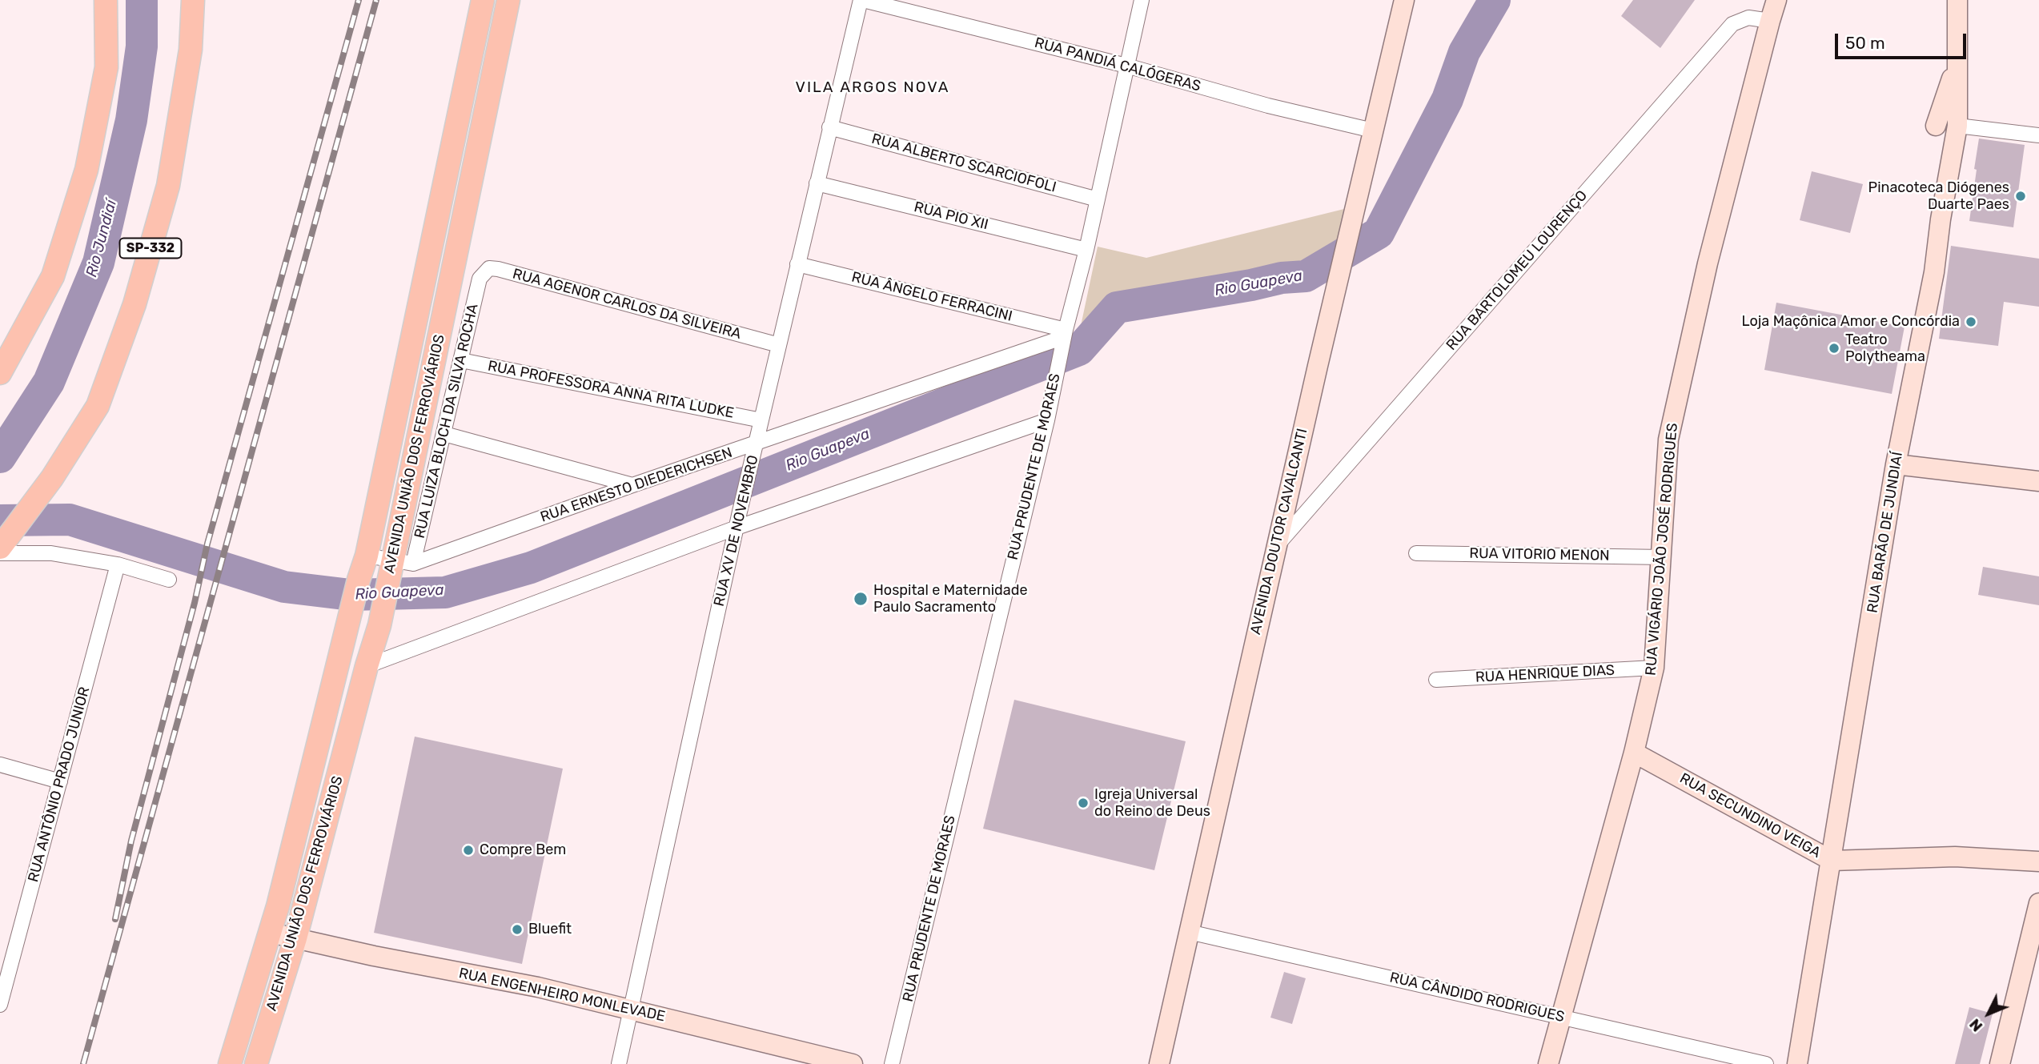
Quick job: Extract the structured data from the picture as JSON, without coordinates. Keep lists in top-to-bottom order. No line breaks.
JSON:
{"streets":{"main road":["SP-332","AVENIDA UNIÃO DOS FERROVIÁRIOS"],"street":["RUA PANDIÁ CALÓGERAS","RUA ALBERTO SCARCIOFOLI","RUA PIO XII","RUA BARTOLOMEU LOURENÇO","RUA ÂNGELO FERRACINI","RUA AGENOR CARLOS DA SILVEIRA","RUA PROFESSORA ANNA RITA LUDKE","RUA LUIZA BLOCH DA SILVA ROCHA","RUA PRUDENTE DE MORAES","RUA ERNESTO DIEDERICHSEN","RUA XV DE NOVEMBRO","AVENIDA DOUTOR CAVALCANTI","RUA BARÃO DE JUNDIAÍ","RUA VIGÁRIO JOÃO JOSÉ RODRIGUES","RUA VITORIO MENON","RUA HENRIQUE DIAS","RUA ANTÔNIO PRADO JUNIOR","RUA SECUNDINO VEIGA","RUA ENGENHEIRO MONLEVADE","RUA CÂNDIDO RODRIGUES"]},"crossings":[["RUA PANDIÁ CALÓGERAS","RUA PRUDENTE DE MORAES"],["RUA PANDIÁ CALÓGERAS","RUA XV DE NOVEMBRO"],["RUA PANDIÁ CALÓGERAS","AVENIDA DOUTOR CAVALCANTI"],["RUA ALBERTO SCARCIOFOLI","RUA PRUDENTE DE MORAES"],["RUA ALBERTO SCARCIOFOLI","RUA XV DE NOVEMBRO"],["RUA PIO XII","RUA PRUDENTE DE MORAES"],["RUA PIO XII","RUA XV DE NOVEMBRO"],["RUA BARTOLOMEU LOURENÇO","AVENIDA DOUTOR CAVALCANTI"],["RUA BARTOLOMEU LOURENÇO","RUA VIGÁRIO JOÃO JOSÉ RODRIGUES"],["RUA ÂNGELO FERRACINI","RUA PRUDENTE DE MORAES"],["RUA ÂNGELO FERRACINI","RUA ERNESTO DIEDERICHSEN"],["RUA ÂNGELO FERRACINI","RUA XV DE NOVEMBRO"],["RUA AGENOR CARLOS DA SILVEIRA","RUA LUIZA BLOCH DA SILVA ROCHA"],["RUA AGENOR CARLOS DA SILVEIRA","RUA XV DE NOVEMBRO"],["RUA PROFESSORA ANNA RITA LUDKE","RUA LUIZA BLOCH DA SILVA ROCHA"],["RUA PROFESSORA ANNA RITA LUDKE","RUA XV DE NOVEMBRO"],["RUA LUIZA BLOCH DA SILVA ROCHA","AVENIDA UNIÃO DOS FERROVIÁRIOS"],["RUA LUIZA BLOCH DA SILVA ROCHA","RUA ERNESTO DIEDERICHSEN"],["AVENIDA UNIÃO DOS FERROVIÁRIOS","RUA ERNESTO DIEDERICHSEN"],["AVENIDA UNIÃO DOS FERROVIÁRIOS","RUA ENGENHEIRO MONLEVADE"],["RUA PRUDENTE DE MORAES","RUA ERNESTO DIEDERICHSEN"],["RUA ERNESTO DIEDERICHSEN","RUA XV DE NOVEMBRO"],["RUA XV DE NOVEMBRO","RUA ENGENHEIRO MONLEVADE"],["AVENIDA DOUTOR CAVALCANTI","RUA CÂNDIDO RODRIGUES"],["RUA BARÃO DE JUNDIAÍ","RUA SECUNDINO VEIGA"],["RUA VIGÁRIO JOÃO JOSÉ RODRIGUES","RUA VITORIO MENON"],["RUA VIGÁRIO JOÃO JOSÉ RODRIGUES","RUA HENRIQUE DIAS"],["RUA VIGÁRIO JOÃO JOSÉ RODRIGUES","RUA SECUNDINO VEIGA"],["RUA VIGÁRIO JOÃO JOSÉ RODRIGUES","RUA CÂNDIDO RODRIGUES"]],"districts":["VILA ARGOS NOVA"],"water":["Rio Jundiaí","Rio Guapeva"],"places":["Pinacoteca Diógenes Duarte Paes","Loja Maçônica Amor e Concórdia","Teatro Polytheama","Hospital e Maternidade Paulo Sacramento","Igreja Universal do Reino de Deus","Compre Bem","Bluefit"],"scale_bar":"50 m","north":"bottom left"}
